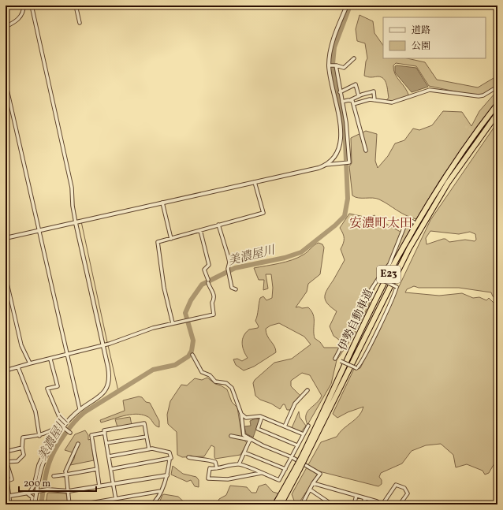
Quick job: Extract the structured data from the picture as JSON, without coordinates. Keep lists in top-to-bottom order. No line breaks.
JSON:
{"streets":{"highway":["E23","伊勢自動車道"]},"districts":["安濃町太田"],"water":["美濃屋川"],"legend":["道路","公園"],"scale_bar":"200 m"}
